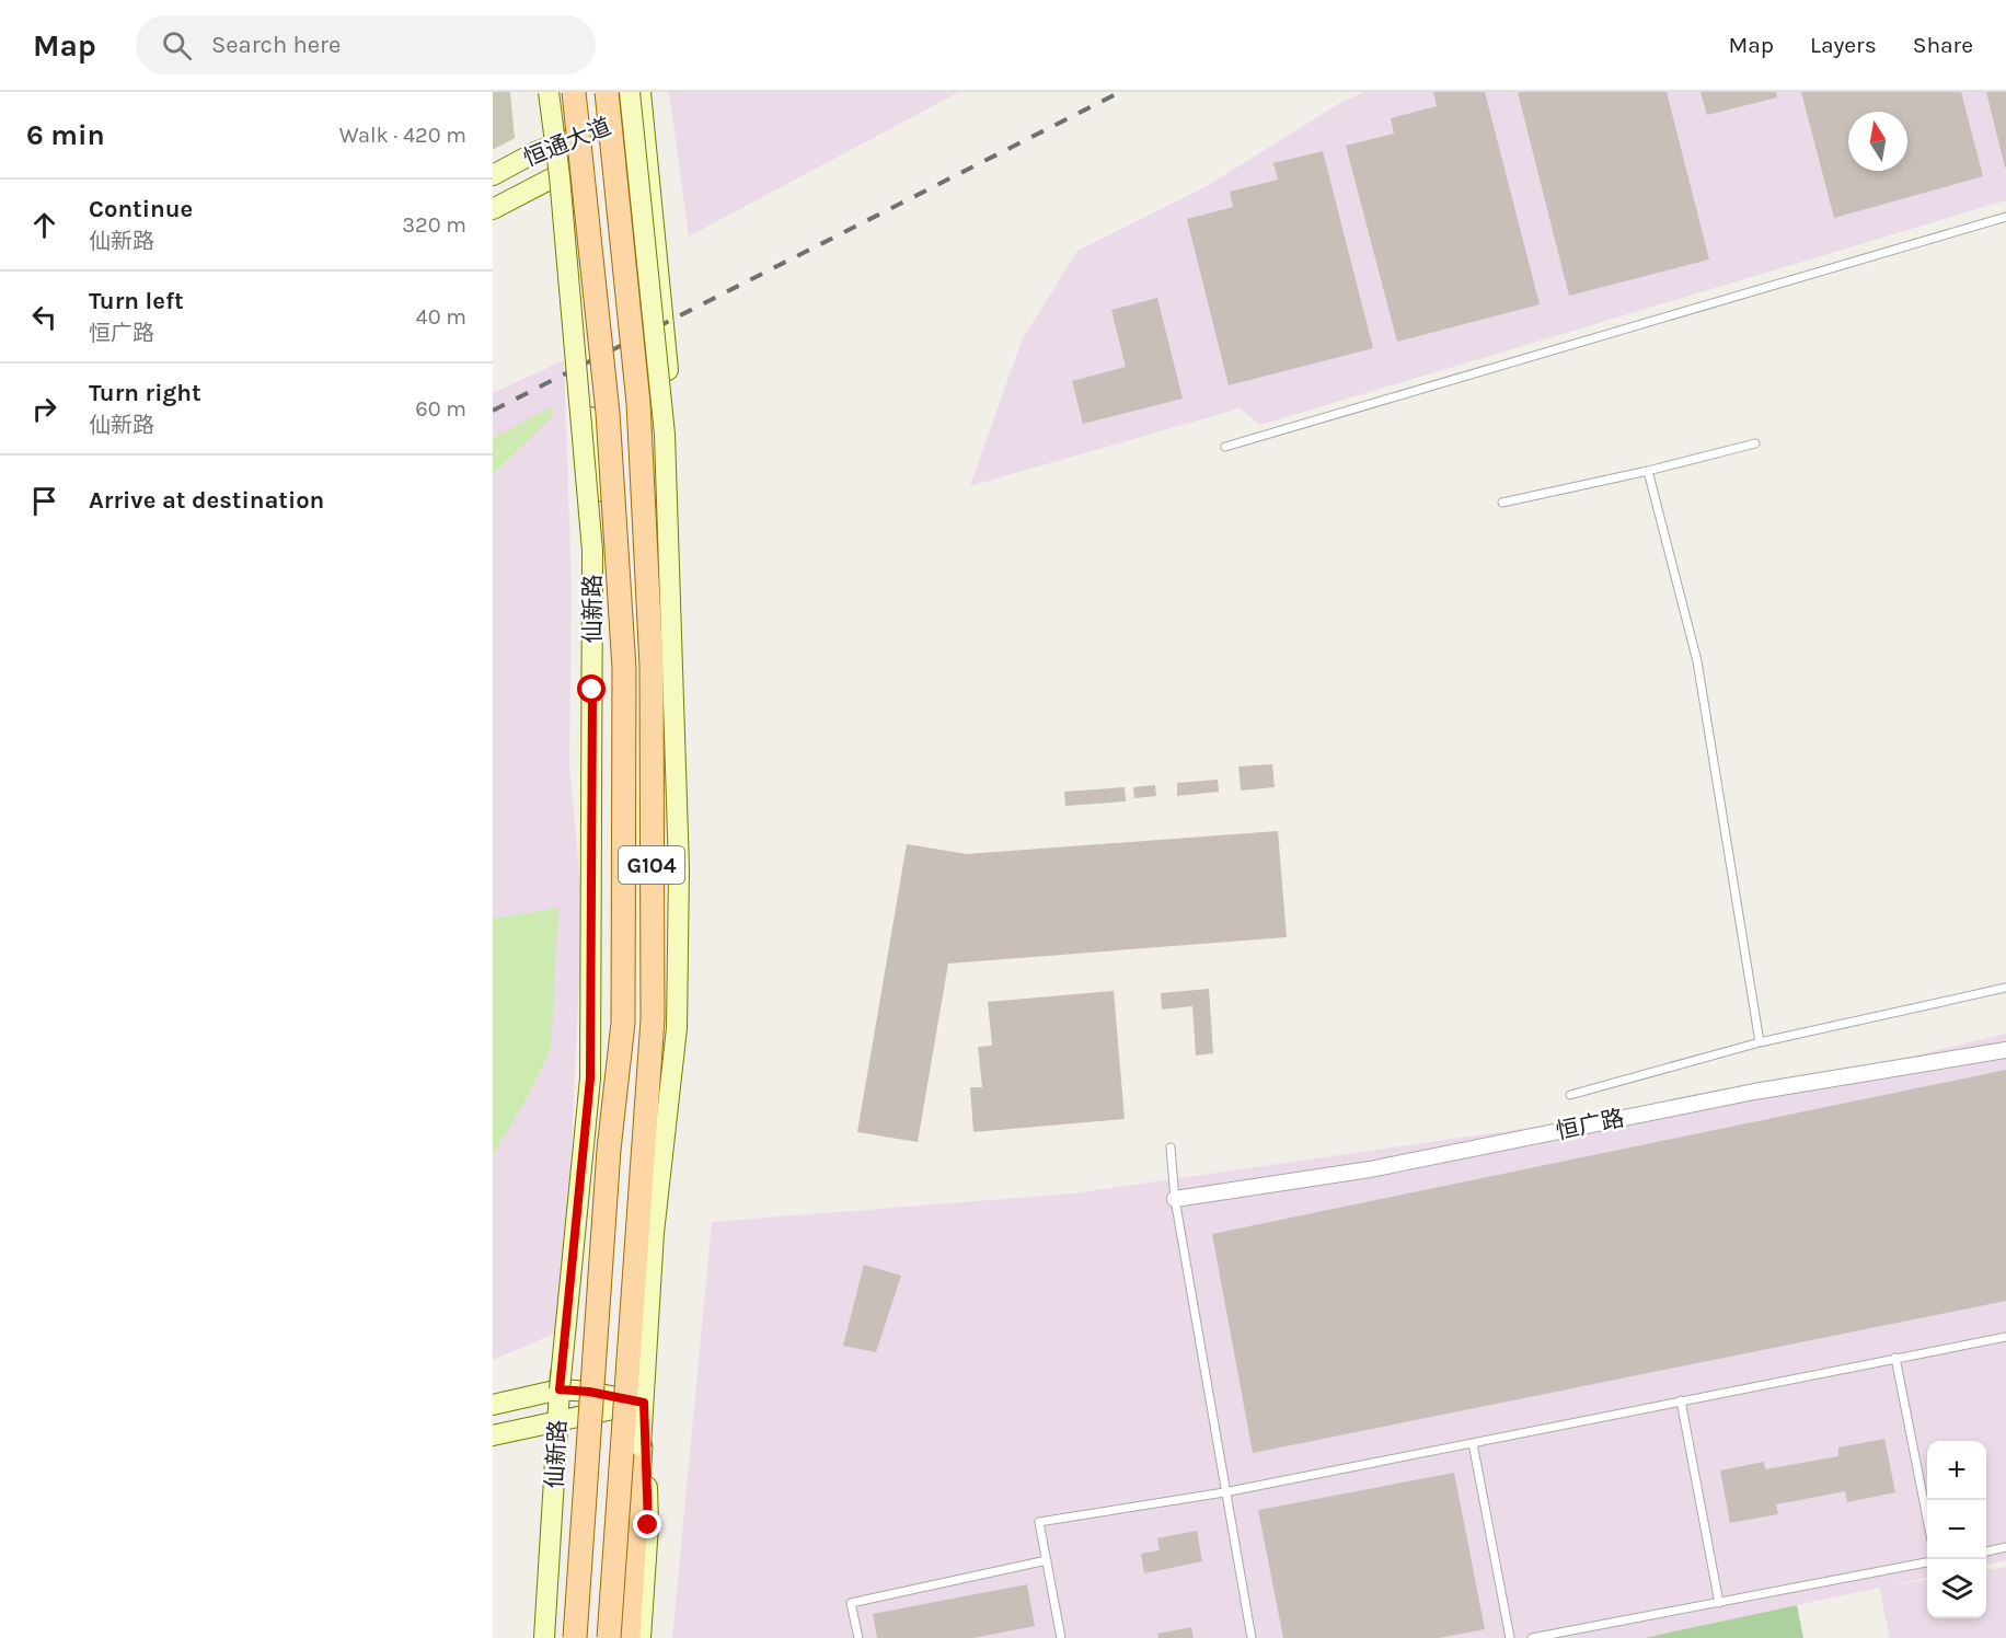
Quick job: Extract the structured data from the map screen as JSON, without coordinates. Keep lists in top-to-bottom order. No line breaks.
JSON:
{"streets":{"main road":["恒通大道","仙新路","G104"],"street":["恒广路"]},"crossings":[["恒通大道","仙新路"]],"north":"top","page":{"header":"Map","search":"Search here","nav":["Map","Layers","Share"],"heading":["6 min","Walk · 420 m"],"list":[["Continue","仙新路","320 m"],["Turn left","恒广路","40 m"],["Turn right","仙新路","60 m"],"Arrive at destination"],"map_buttons":["+","−"]}}
